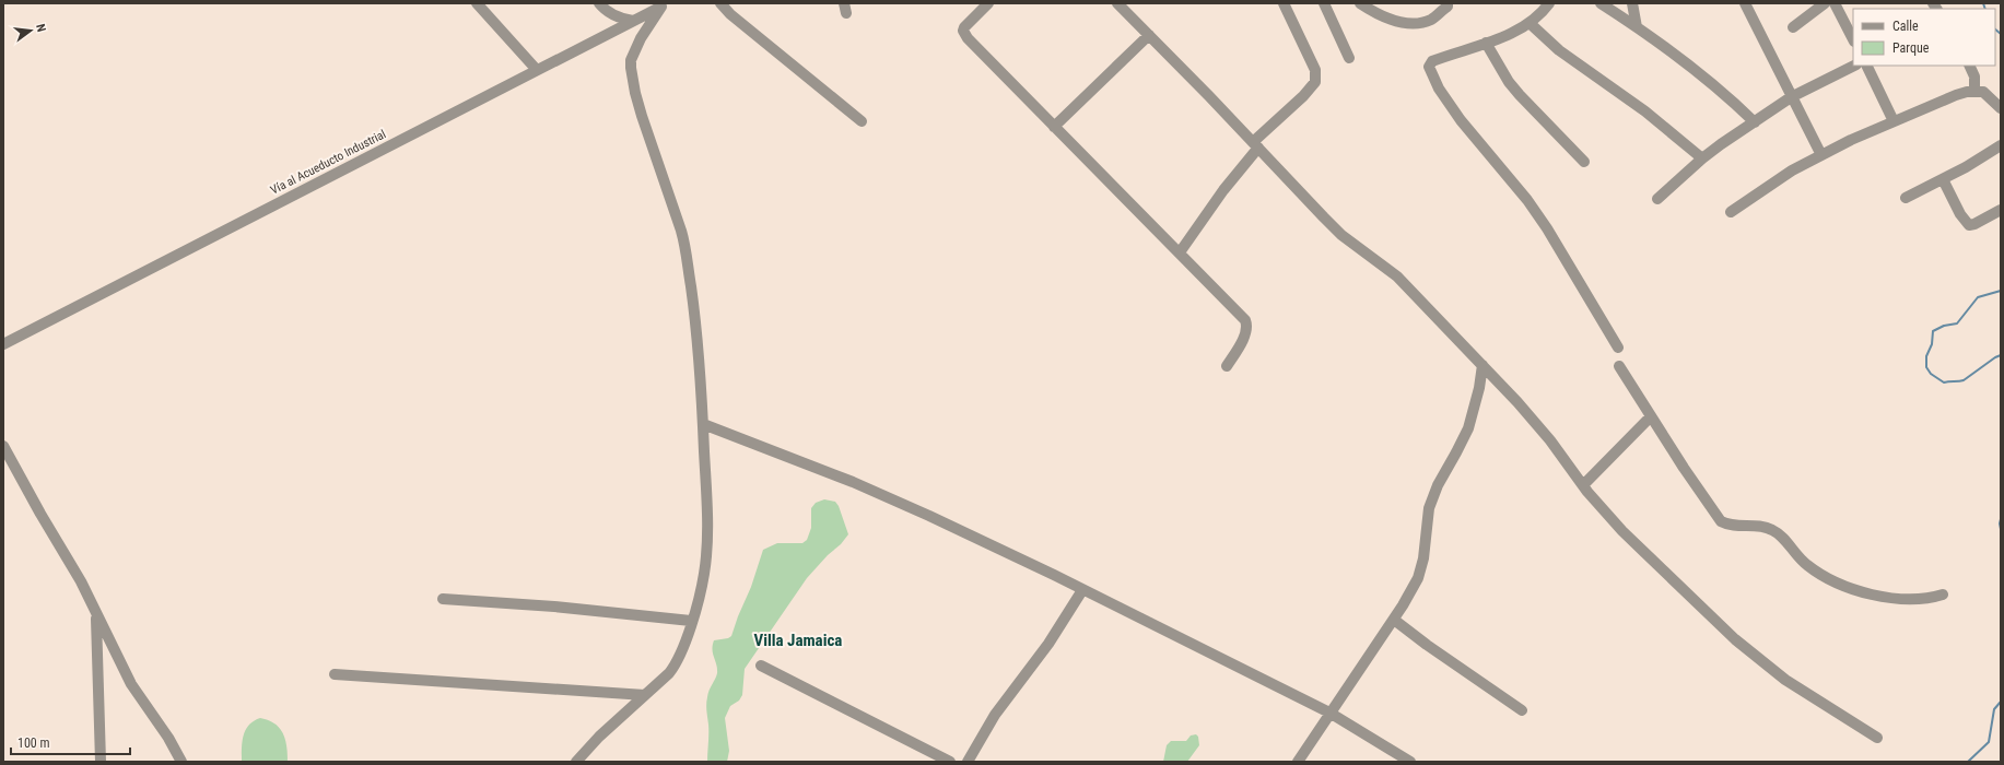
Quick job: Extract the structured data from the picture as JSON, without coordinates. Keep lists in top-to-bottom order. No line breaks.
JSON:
{"streets":{"street":["Vía al Acueducto Industrial"]},"districts":["Villa Jamaica"],"legend":["Calle","Parque"],"scale_bar":"100 m","north":"right"}
